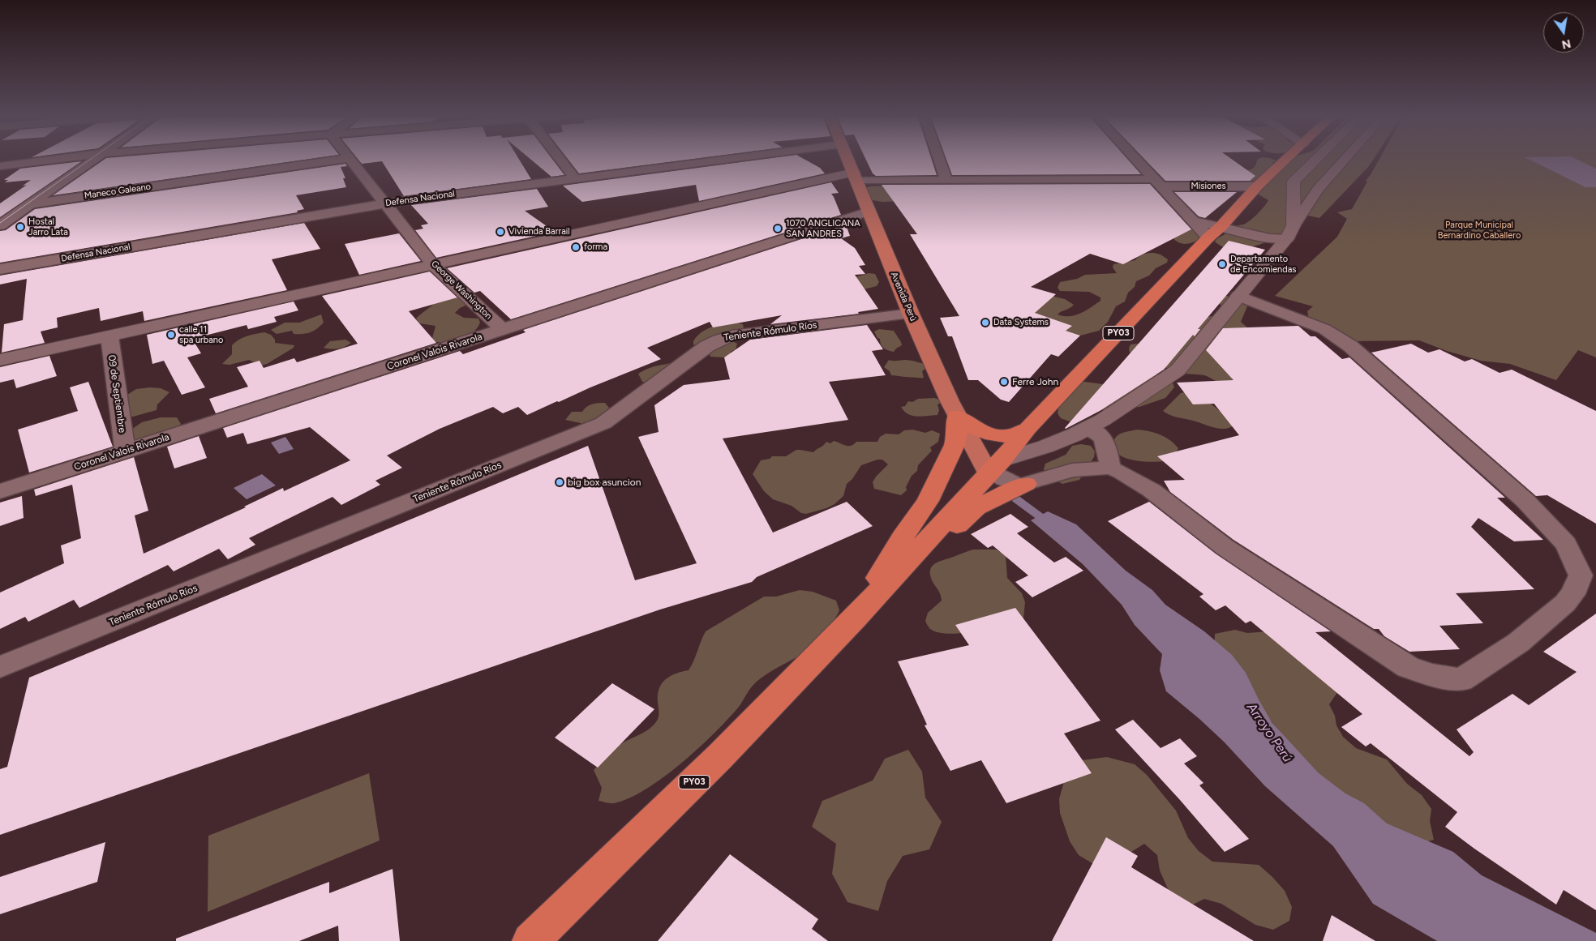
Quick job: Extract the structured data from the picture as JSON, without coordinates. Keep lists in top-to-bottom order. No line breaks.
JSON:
{"streets":{"highway":["PY03"],"main road":["Avenida Perú"],"street":["Misiones","Maneco Galeano","Defensa Nacional","George Washington","Teniente Rómulo Ríos","Coronel Valois Rivarola","09 de Septiembre"]},"crossings":[["Misiones","Avenida Perú"],["Misiones","PY03"],["Defensa Nacional","George Washington"],["George Washington","Coronel Valois Rivarola"],["Avenida Perú","Teniente Rómulo Ríos"],["Avenida Perú","PY03"],["Avenida Perú","Coronel Valois Rivarola"],["Coronel Valois Rivarola","09 de Septiembre"]],"water":["Arroyo Perú"],"parks":["Parque Municipal Bernardino Caballero"],"places":["Hostal Jarro Lata","1070 ANGLICANA SAN ANDRES","Vivienda Barrail","forma","Departamento de Encomiendas","Data Systems","calle 11 spa urbano","Ferre John","big box asuncion"],"north":"bottom"}
